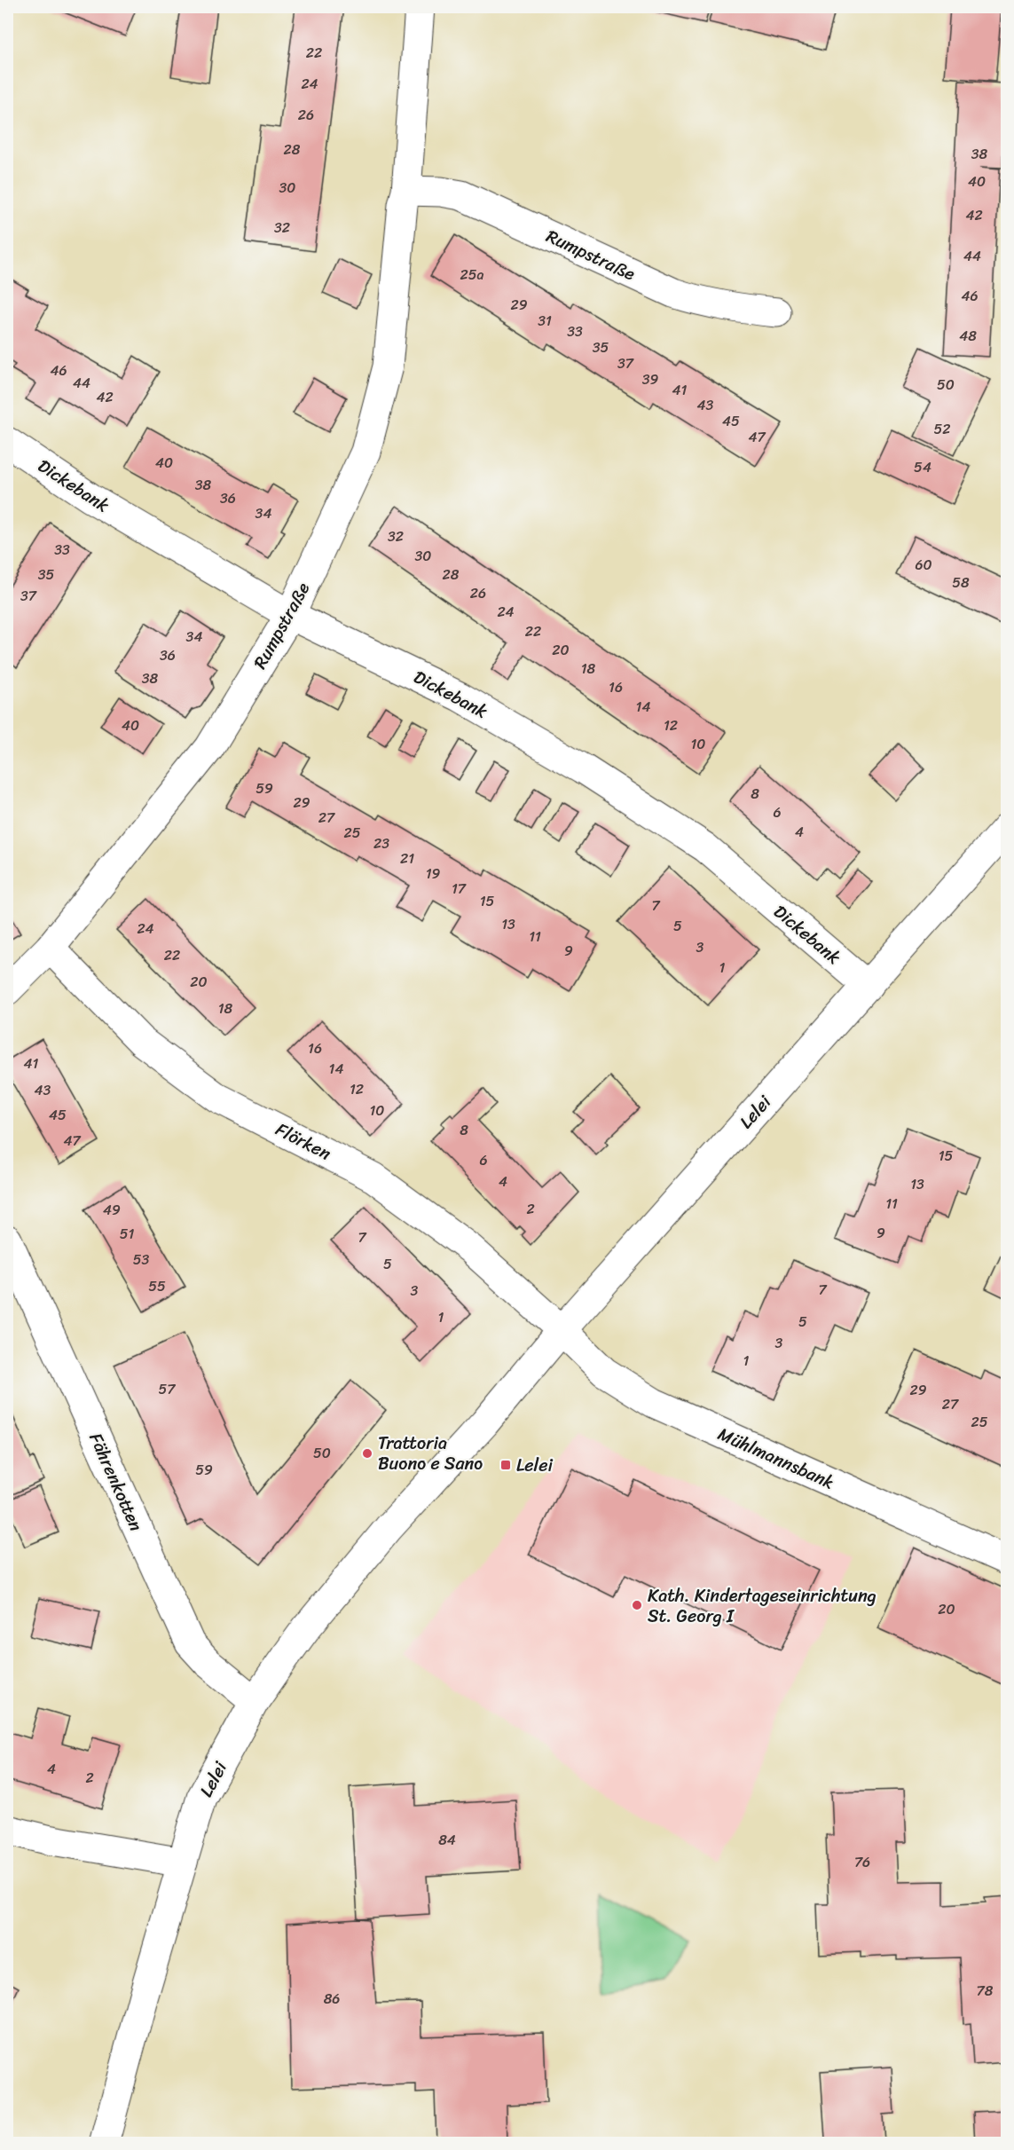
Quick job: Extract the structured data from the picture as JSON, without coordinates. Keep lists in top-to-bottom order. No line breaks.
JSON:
{"streets":{"street":["Rumpstraße","Dickebank","Lelei","Flörken","Mühlmannsbank","Fährenkotten"]},"crossings":[["Rumpstraße","Dickebank"],["Rumpstraße","Flörken"],["Dickebank","Lelei"],["Lelei","Flörken"],["Lelei","Mühlmannsbank"],["Lelei","Fährenkotten"],["Flörken","Mühlmannsbank"]],"places":{"other":["Trattoria Buono e Sano","Kath. Kindertageseinrichtung St. Georg I"],"transit":["Lelei"]},"house_numbers":["22","24","26","28","38","40","30","42","32","44","25a","46","29","31","33","48","35","37","46","39","44","50","41","42","43","45","52","47","40","54","38","36","34","32","33","30","60","35","28","58","26","37","24","22","34","20","36","18","38","16","14","40","12","10","59","8","29","6","27","4","25","23","21","19","17","15","7","13","5","24","11","3","9","22","1","20","18","16","41","14","12","43","10","45","8","47","15","6","4","13","11","2","49","9","51","7","53","5","55","7","3","1","5","3","1","57","29","27","25","50","59","20","4","2","84","76","78","86"]}
